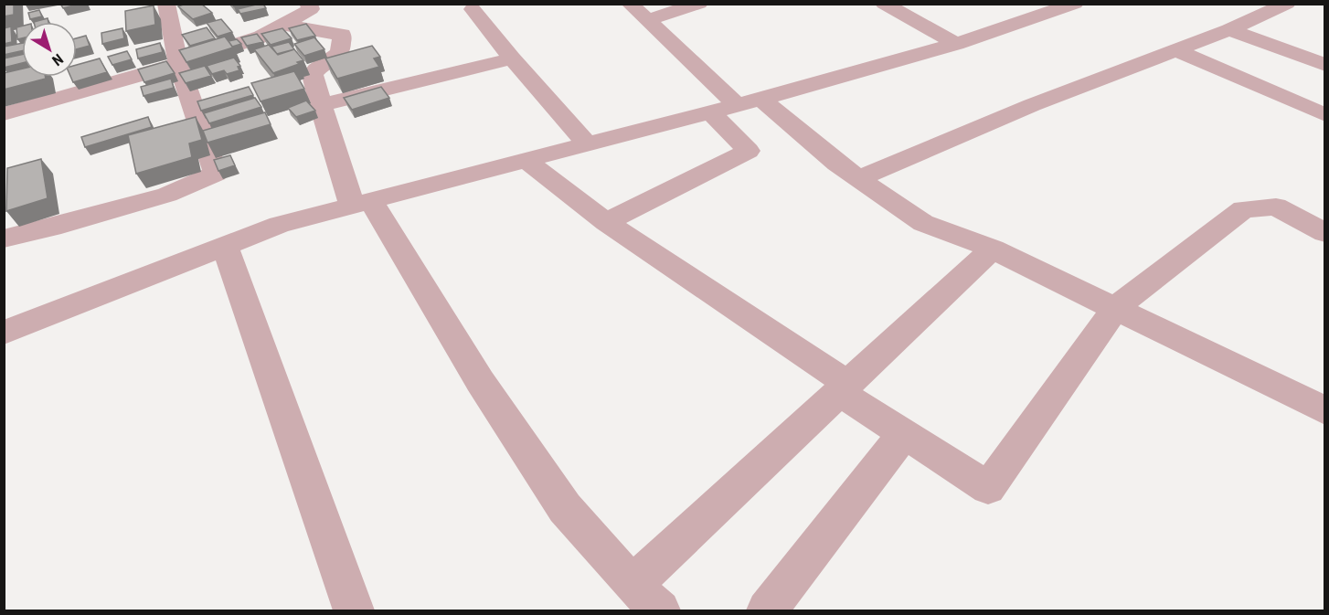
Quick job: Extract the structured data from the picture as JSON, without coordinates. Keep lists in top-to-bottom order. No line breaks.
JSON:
{"north":"bottom right"}
